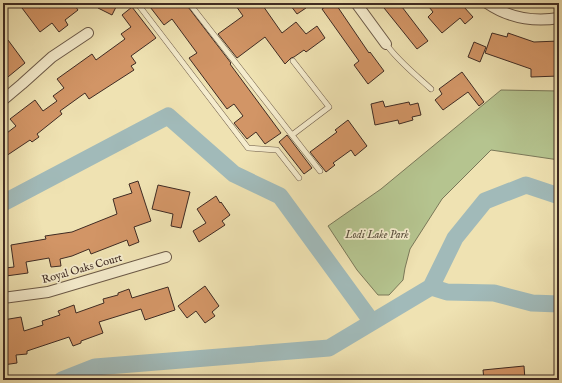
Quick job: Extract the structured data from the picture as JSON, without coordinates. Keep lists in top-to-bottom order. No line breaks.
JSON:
{"streets":{"street":["Royal Oaks Court"]},"parks":["Lodi Lake Park"]}
